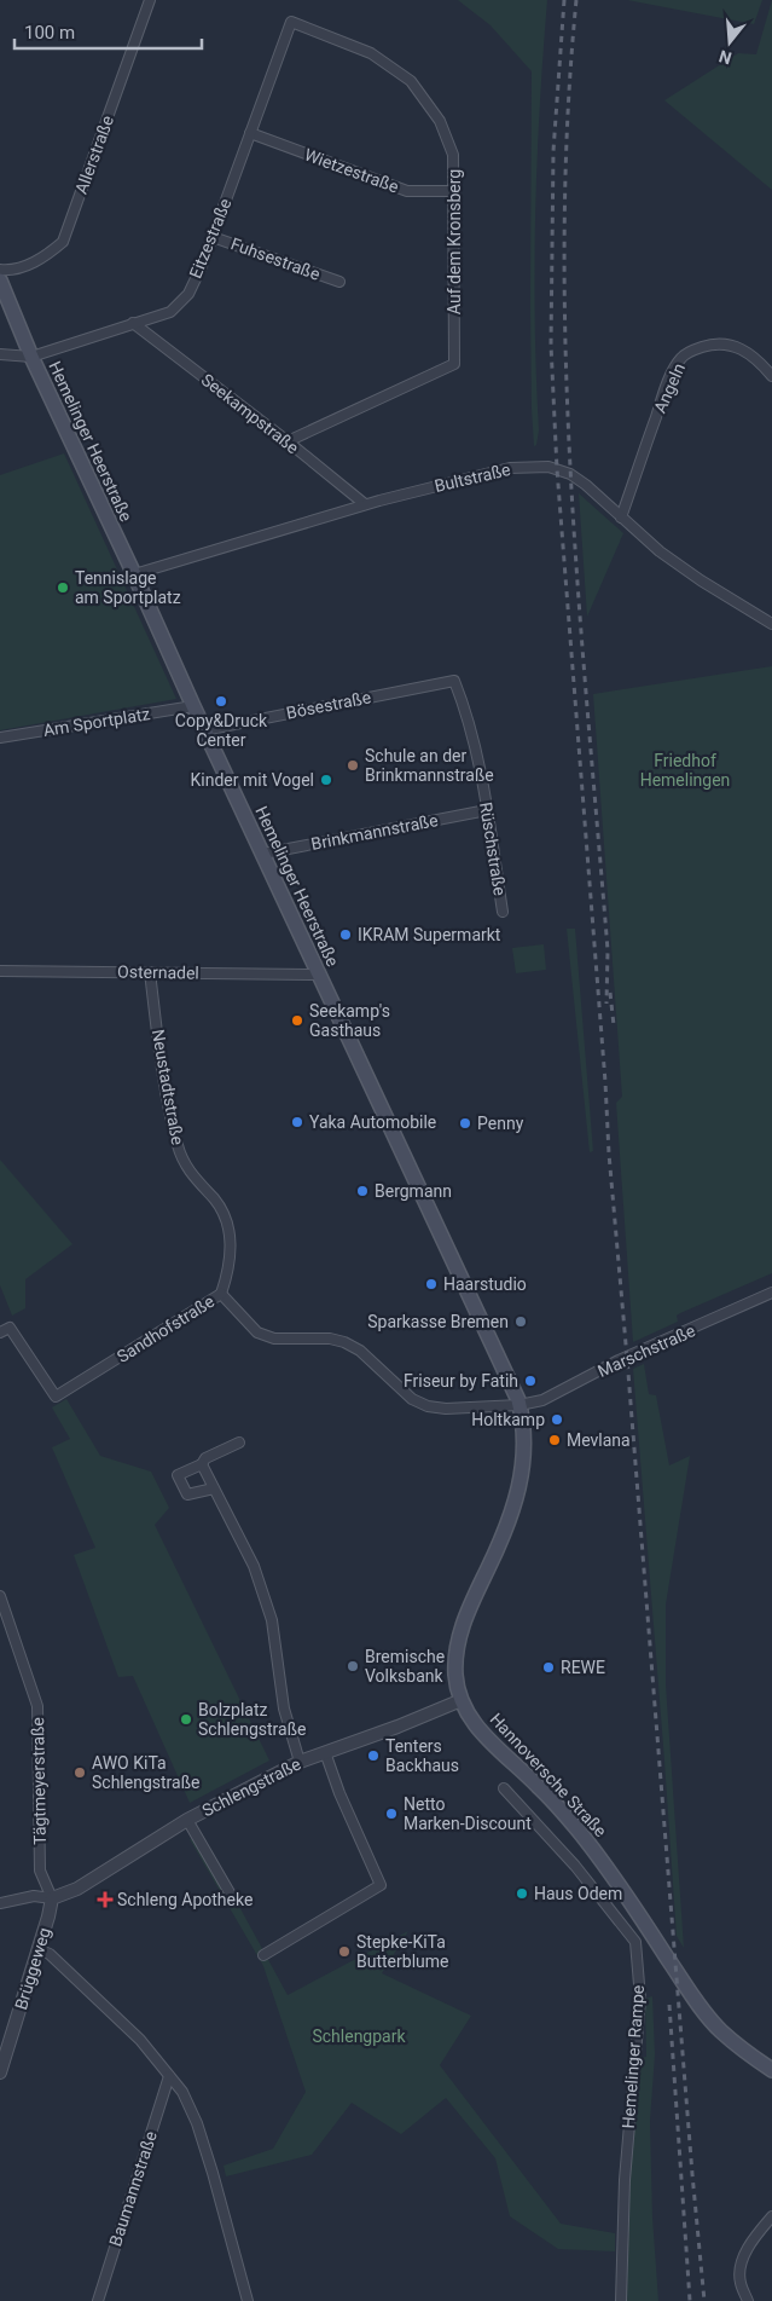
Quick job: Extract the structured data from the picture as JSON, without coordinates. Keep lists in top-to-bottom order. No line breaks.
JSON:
{"streets":{"main road":["Hemelinger Heerstraße","Hannoversche Straße"],"street":["Allerstraße","Wietzestraße","Eitzestraße","Auf dem Kronsberg","Fuhsestraße","Angeln","Seekampstraße","Bultstraße","Bösestraße","Am Sportplatz","Brinkmannstraße","Rüschstraße","Osternadel","Neustadtstraße","Sandhofstraße","Marschstraße","Tägtmeyerstraße","Schlengstraße","Brüggeweg","Hemelinger Rampe","Baumannstraße"]},"crossings":[["Wietzestraße","Eitzestraße"],["Wietzestraße","Auf dem Kronsberg"],["Eitzestraße","Auf dem Kronsberg"],["Eitzestraße","Fuhsestraße"],["Eitzestraße","Seekampstraße"],["Eitzestraße","Hemelinger Heerstraße"],["Auf dem Kronsberg","Seekampstraße"],["Angeln","Bultstraße"],["Seekampstraße","Bultstraße"],["Hemelinger Heerstraße","Bultstraße"],["Hemelinger Heerstraße","Bösestraße"],["Hemelinger Heerstraße","Am Sportplatz"],["Hemelinger Heerstraße","Brinkmannstraße"],["Hemelinger Heerstraße","Osternadel"],["Hemelinger Heerstraße","Sandhofstraße"],["Hemelinger Heerstraße","Marschstraße"],["Hemelinger Heerstraße","Hannoversche Straße"],["Bösestraße","Rüschstraße"],["Brinkmannstraße","Rüschstraße"],["Osternadel","Neustadtstraße"],["Neustadtstraße","Sandhofstraße"],["Sandhofstraße","Marschstraße"],["Sandhofstraße","Hannoversche Straße"],["Marschstraße","Hannoversche Straße"],["Hannoversche Straße","Schlengstraße"],["Tägtmeyerstraße","Schlengstraße"],["Tägtmeyerstraße","Brüggeweg"],["Schlengstraße","Brüggeweg"]],"parks":["Friedhof Hemelingen","Schlengpark"],"places":{"other":["Tennislage am Sportplatz","Copy&Druck Center","Schule an der Brinkmannstraße","Kinder mit Vogel","IKRAM Supermarkt","Seekamp's Gasthaus","Yaka Automobile","Penny","Bergmann","Haarstudio","Sparkasse Bremen","Friseur by Fatih","Holtkamp","Mevlana","Bremische Volksbank","REWE","Bolzplatz Schlengstraße","Tenters Backhaus","AWO KiTa Schlengstraße","Netto Marken-Discount","Haus Odem","Stepke-KiTa Butterblume"],"health":["Schleng Apotheke"]},"scale_bar":"100 m","north":"bottom"}
